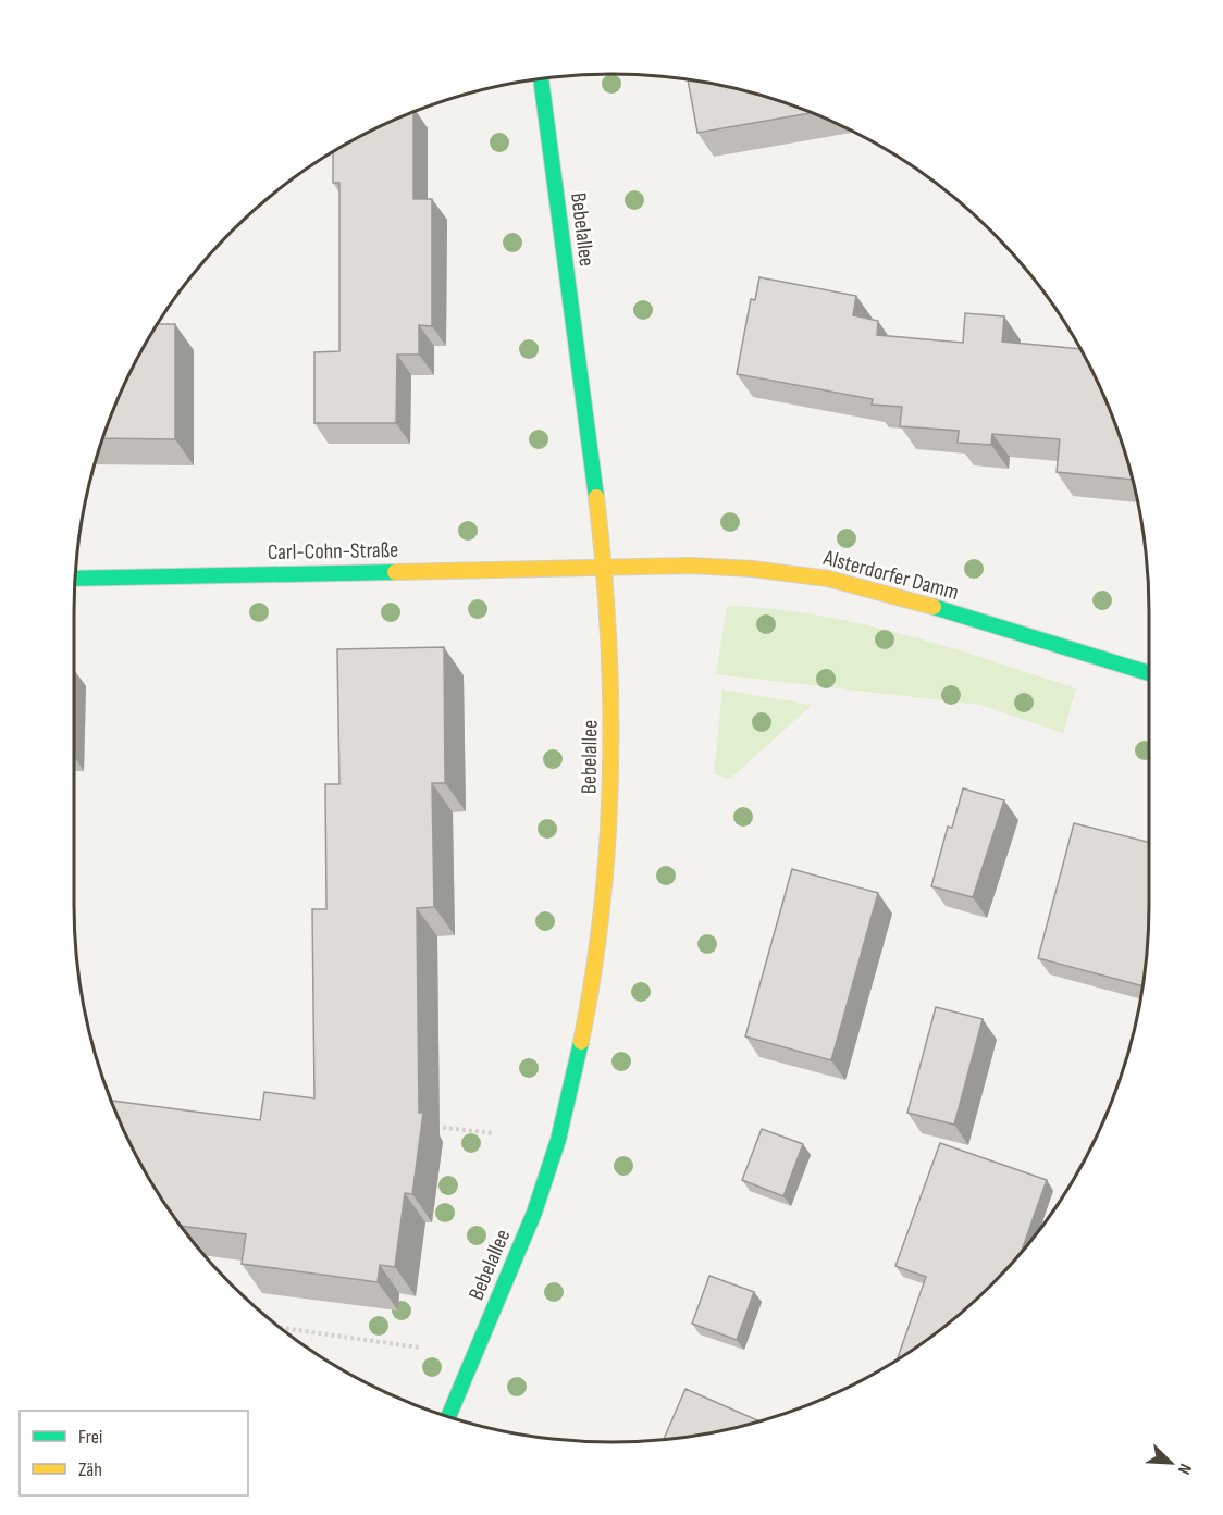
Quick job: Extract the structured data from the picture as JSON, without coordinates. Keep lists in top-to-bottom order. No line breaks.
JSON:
{"streets":{"street":["Bebelallee","Carl-Cohn-Straße","Alsterdorfer Damm"]},"crossings":[["Bebelallee","Carl-Cohn-Straße"],["Bebelallee","Alsterdorfer Damm"],["Carl-Cohn-Straße","Alsterdorfer Damm"]],"legend":["Frei","Zäh"],"north":"bottom right"}
